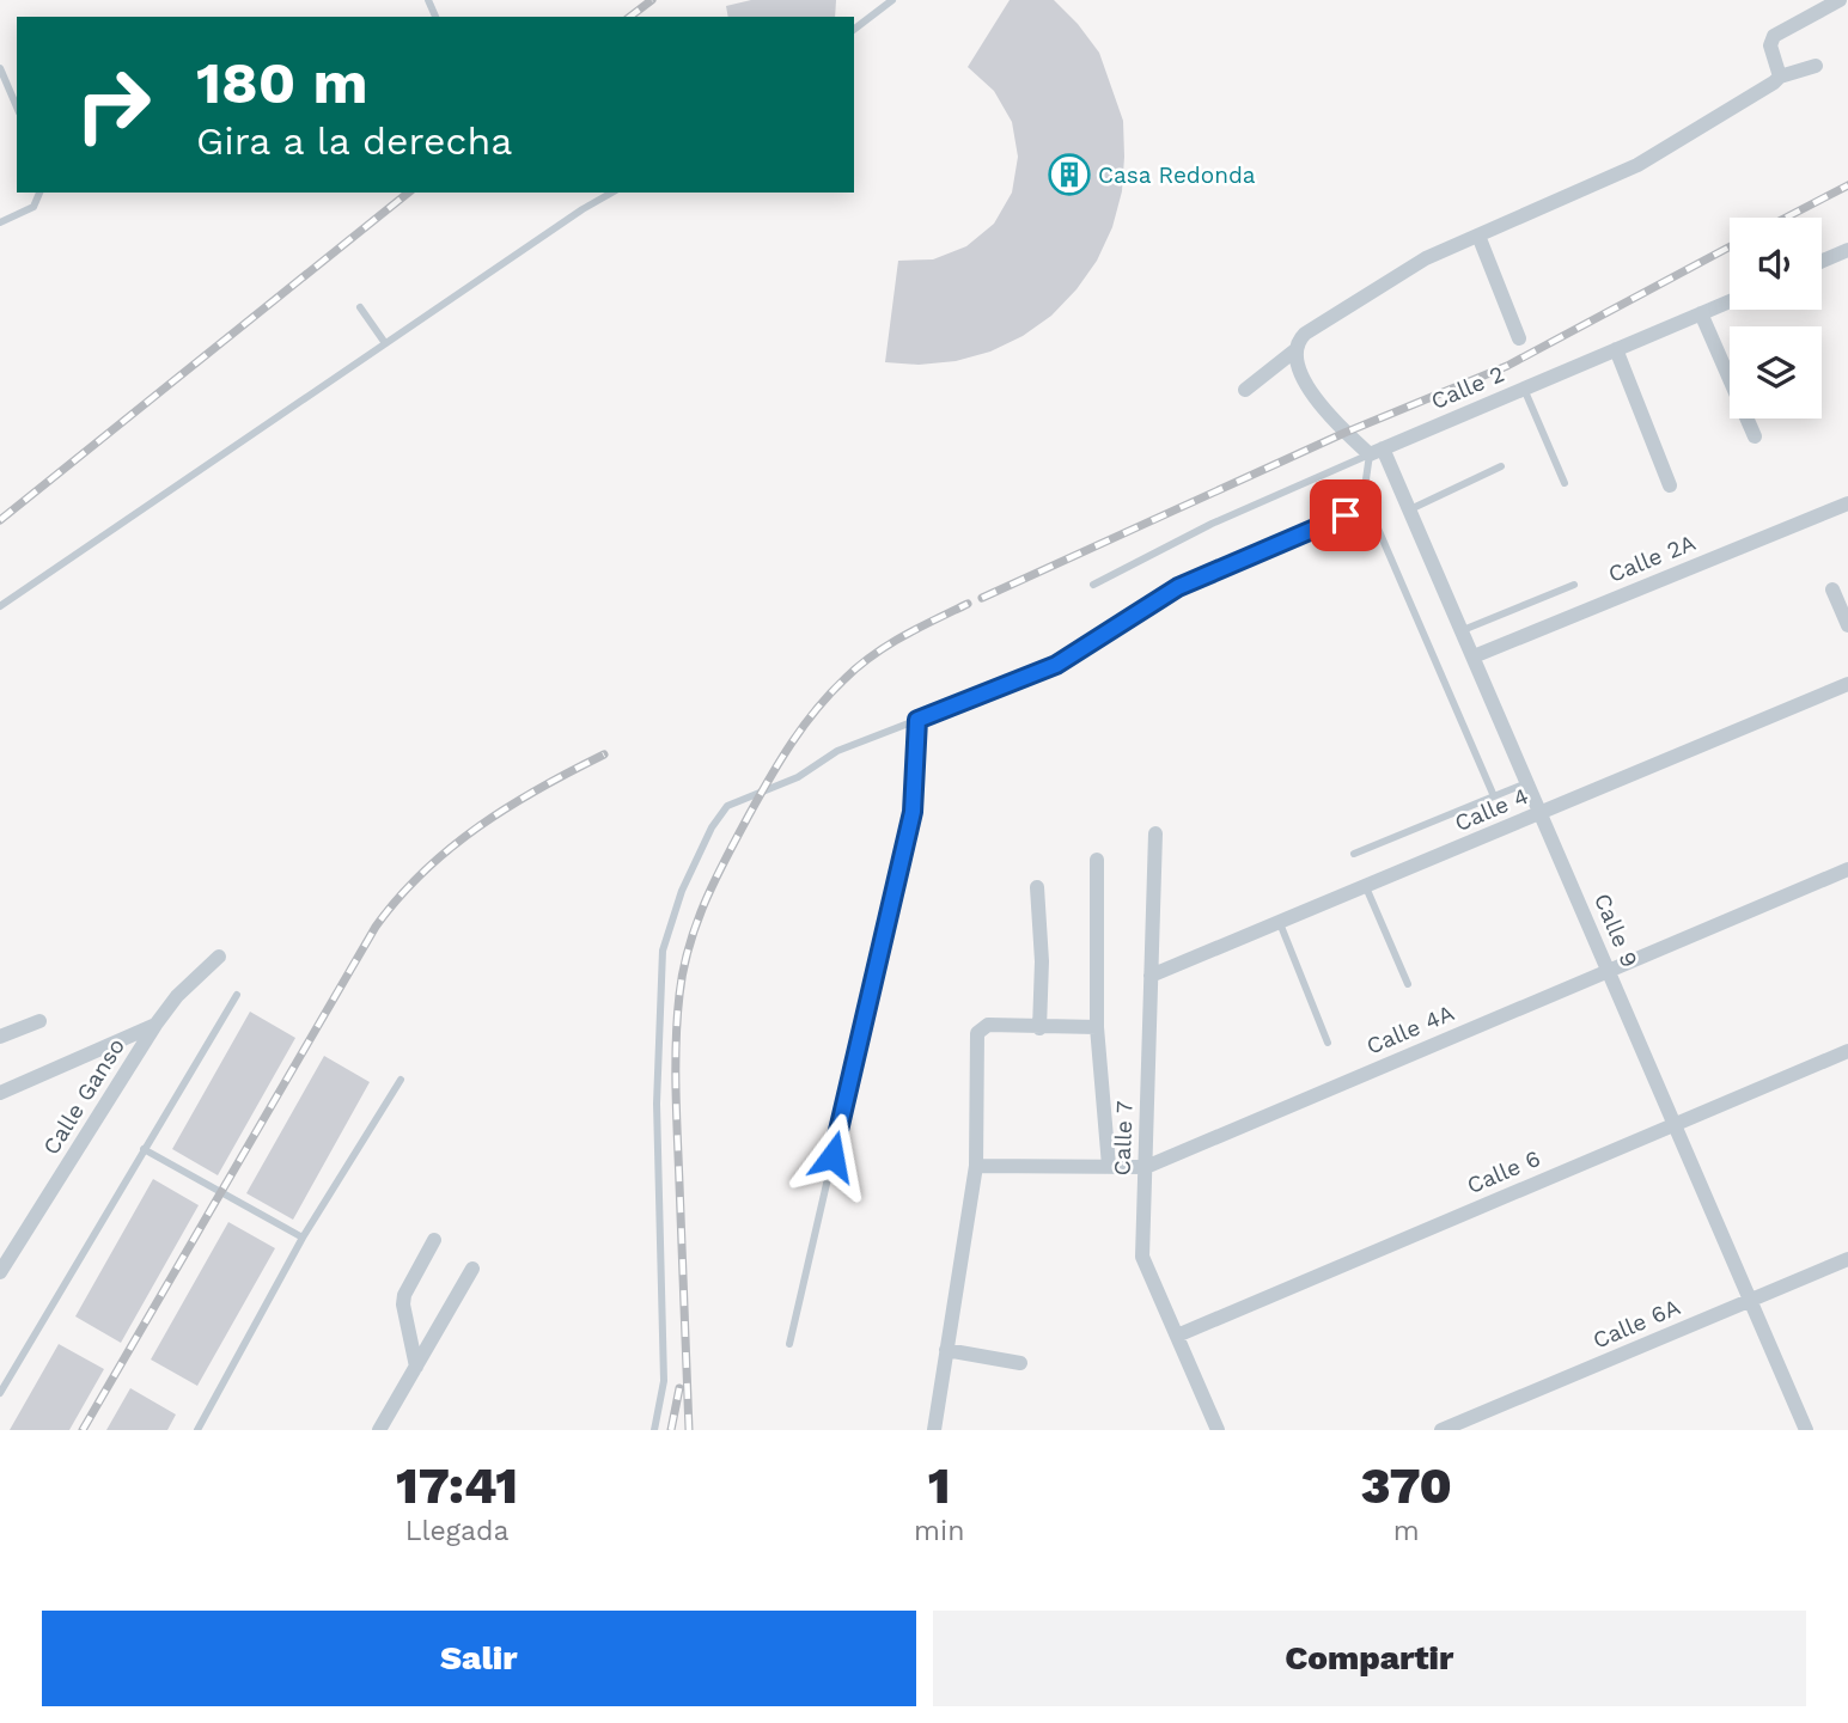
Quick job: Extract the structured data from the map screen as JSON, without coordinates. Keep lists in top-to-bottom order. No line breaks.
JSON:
{"streets":{"street":["Calle 2","Calle 2A","Calle 4","Calle 9","Calle 4A","Calle Ganso","Calle 7","Calle 6","Calle 6A"]},"crossings":[["Calle 2","Calle 9"],["Calle 2A","Calle 9"],["Calle 4","Calle 9"],["Calle 4","Calle 7"],["Calle 9","Calle 4A"],["Calle 9","Calle 6"],["Calle 9","Calle 6A"],["Calle 4A","Calle 7"],["Calle 7","Calle 6"]],"places":{"building":["Casa Redonda"]},"page":{"turn":["180 m","Gira a la derecha"],"eta":["17:41","Llegada","1","min","370","m"],"buttons":["Salir","Compartir"]}}
